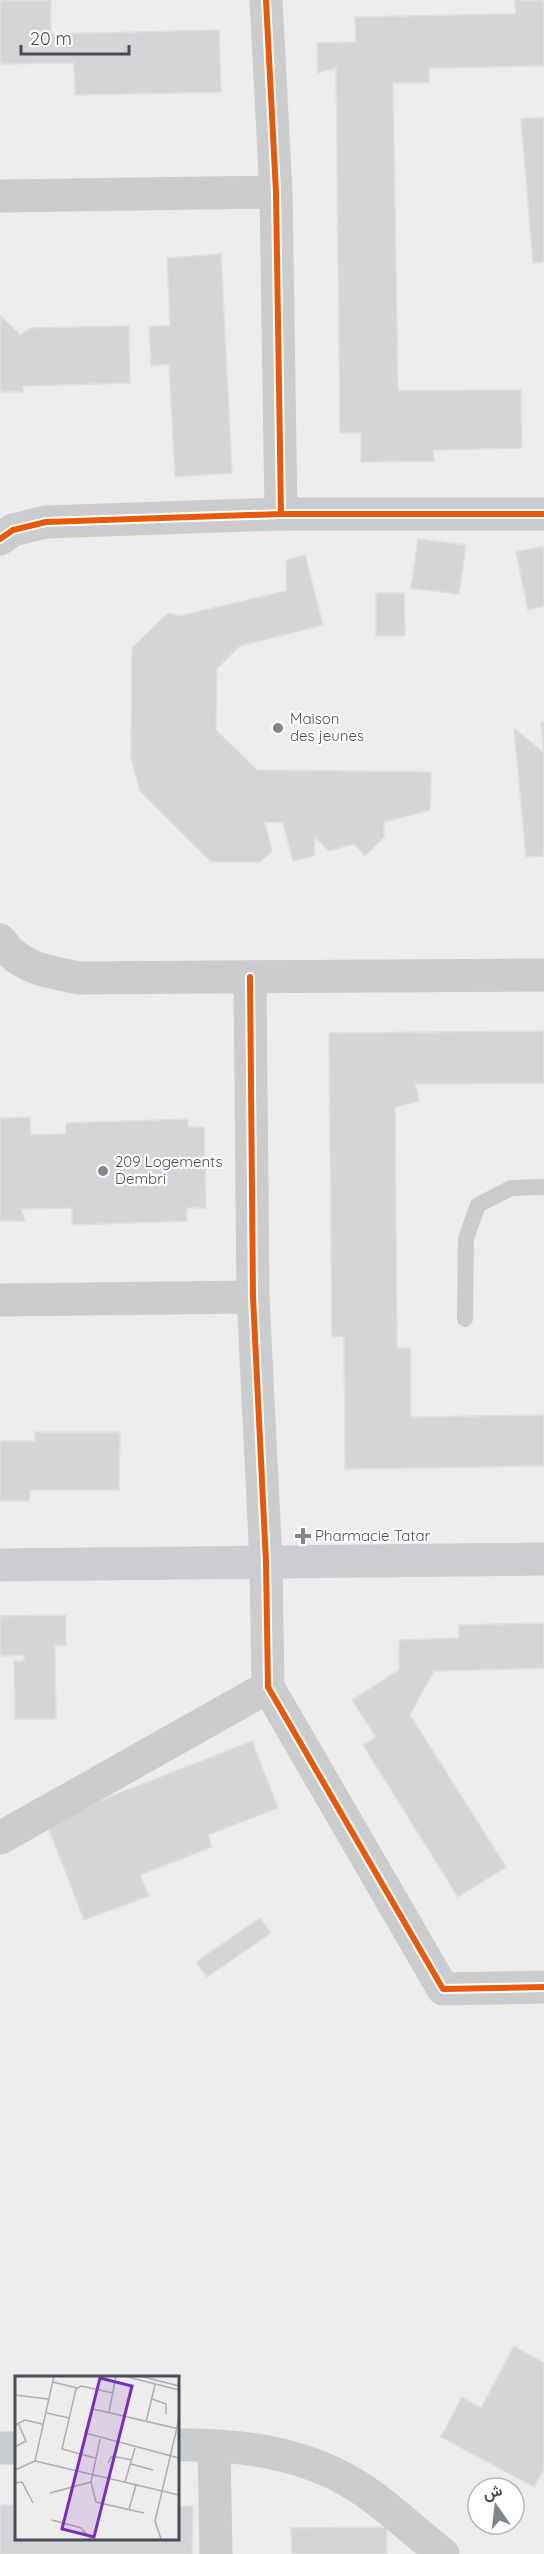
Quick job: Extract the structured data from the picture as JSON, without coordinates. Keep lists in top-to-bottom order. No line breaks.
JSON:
{"places":{"other":["Maison des jeunes","209 Logements Dembri"],"health":["Pharmacie Tatar"]},"scale_bar":"20 m","north":"top"}
